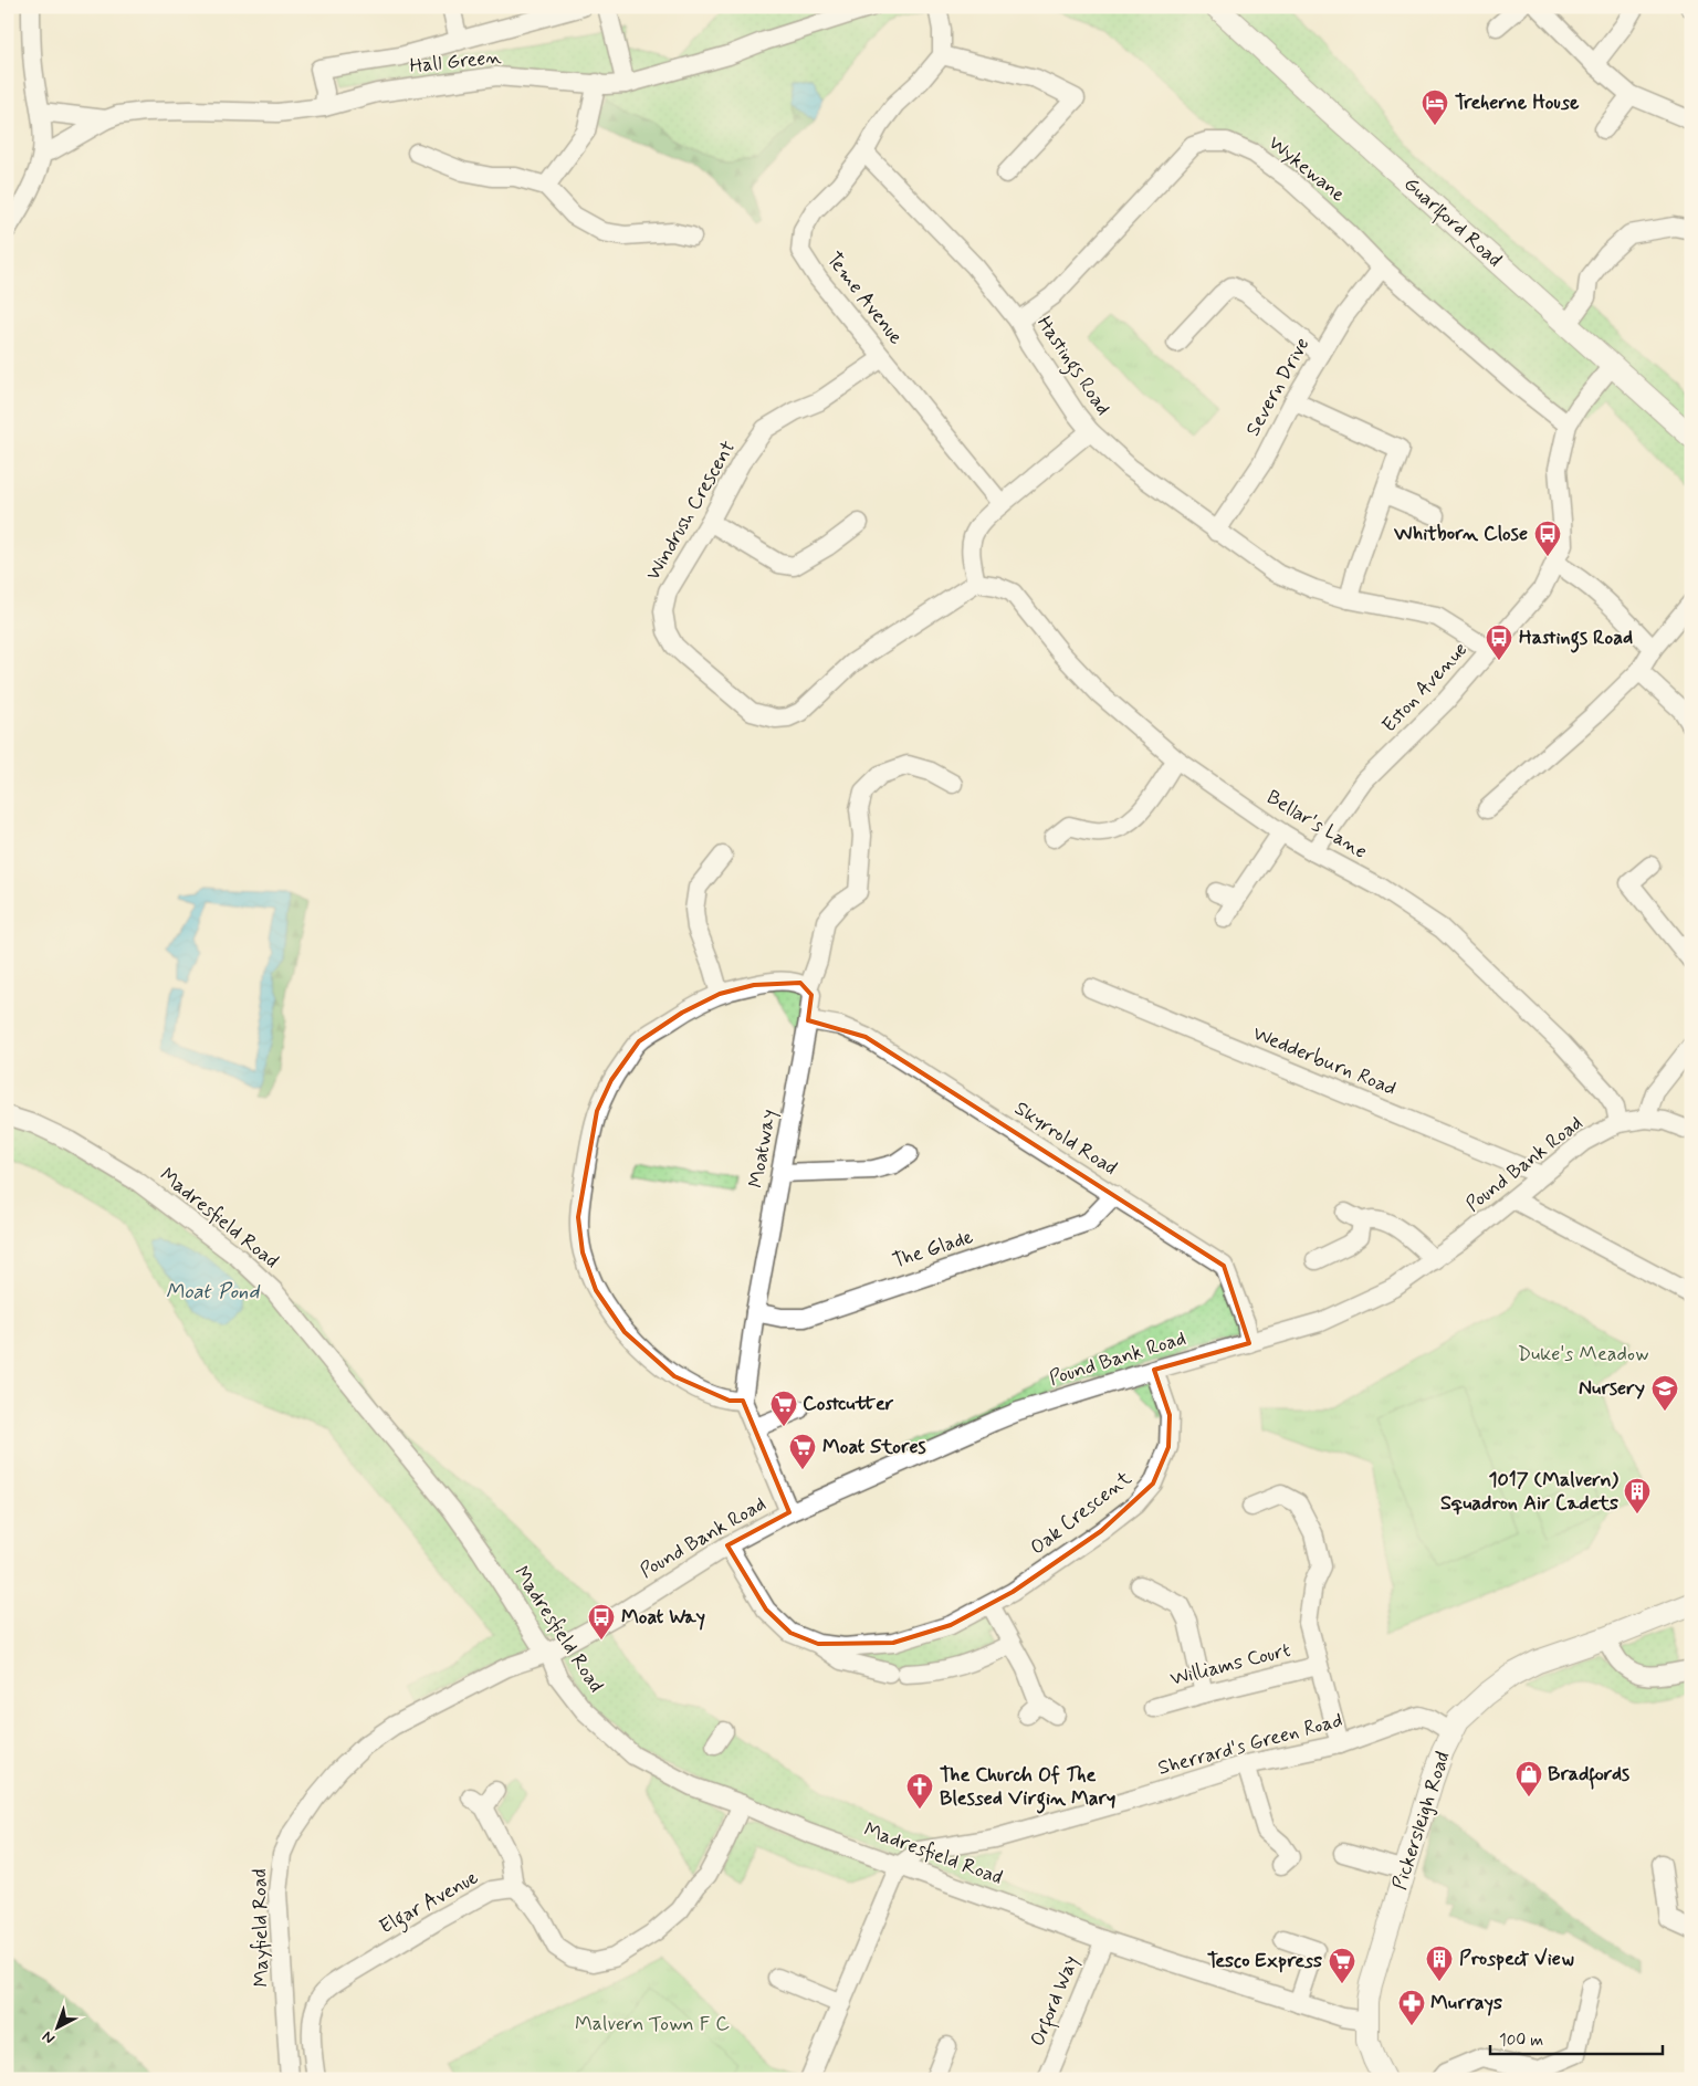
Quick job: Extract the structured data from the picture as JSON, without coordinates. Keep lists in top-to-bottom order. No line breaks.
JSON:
{"streets":{"main road":["Guarlford Road","Pickersleigh Road"],"street":["Hall Green","Wykewane","Teme Avenue","Hastings Road","Severn Drive","Windrush Crescent","Eston Avenue","Bellar's Lane","Wedderburn Road","Skyrrold Road","Moatway","Pound Bank Road","Madresfield Road","The Glade","Oak Crescent","Williams Court","Sherrard's Green Road","Elgar Avenue","Mayfield Road","Orford Way"]},"crossings":[["Wykewane","Hastings Road"],["Wykewane","Severn Drive"],["Wykewane","Eston Avenue"],["Guarlford Road","Eston Avenue"],["Teme Avenue","Hastings Road"],["Teme Avenue","Windrush Crescent"],["Hastings Road","Severn Drive"],["Hastings Road","Eston Avenue"],["Windrush Crescent","Bellar's Lane"],["Eston Avenue","Bellar's Lane"],["Bellar's Lane","Pound Bank Road"],["Wedderburn Road","Pound Bank Road"],["Skyrrold Road","Moatway"],["Skyrrold Road","Pound Bank Road"],["Skyrrold Road","The Glade"],["Moatway","Pound Bank Road"],["Moatway","The Glade"],["Pound Bank Road","Madresfield Road"],["Pound Bank Road","Oak Crescent"],["Pound Bank Road","Mayfield Road"],["Madresfield Road","Sherrard's Green Road"],["Madresfield Road","Pickersleigh Road"],["Madresfield Road","Mayfield Road"],["Madresfield Road","Orford Way"],["Sherrard's Green Road","Pickersleigh Road"]],"water":["Moat Pond"],"parks":["Duke's Meadow","Malvern Town F C"],"places":{"hotel":["Treherne House"],"bus stop":["Whitborn Close","Hastings Road","Moat Way"],"school or university":["Nursery"],"supermarket":["Costcutter","Moat Stores","Tesco Express"],"building":["1017 (Malvern) Squadron Air Cadets","Prospect View"],"shop":["Bradfords"],"church":["The Church Of The Blessed Virgin Mary"],"pharmacy":["Murrays"]},"scale_bar":"100 m","north":"bottom left"}
